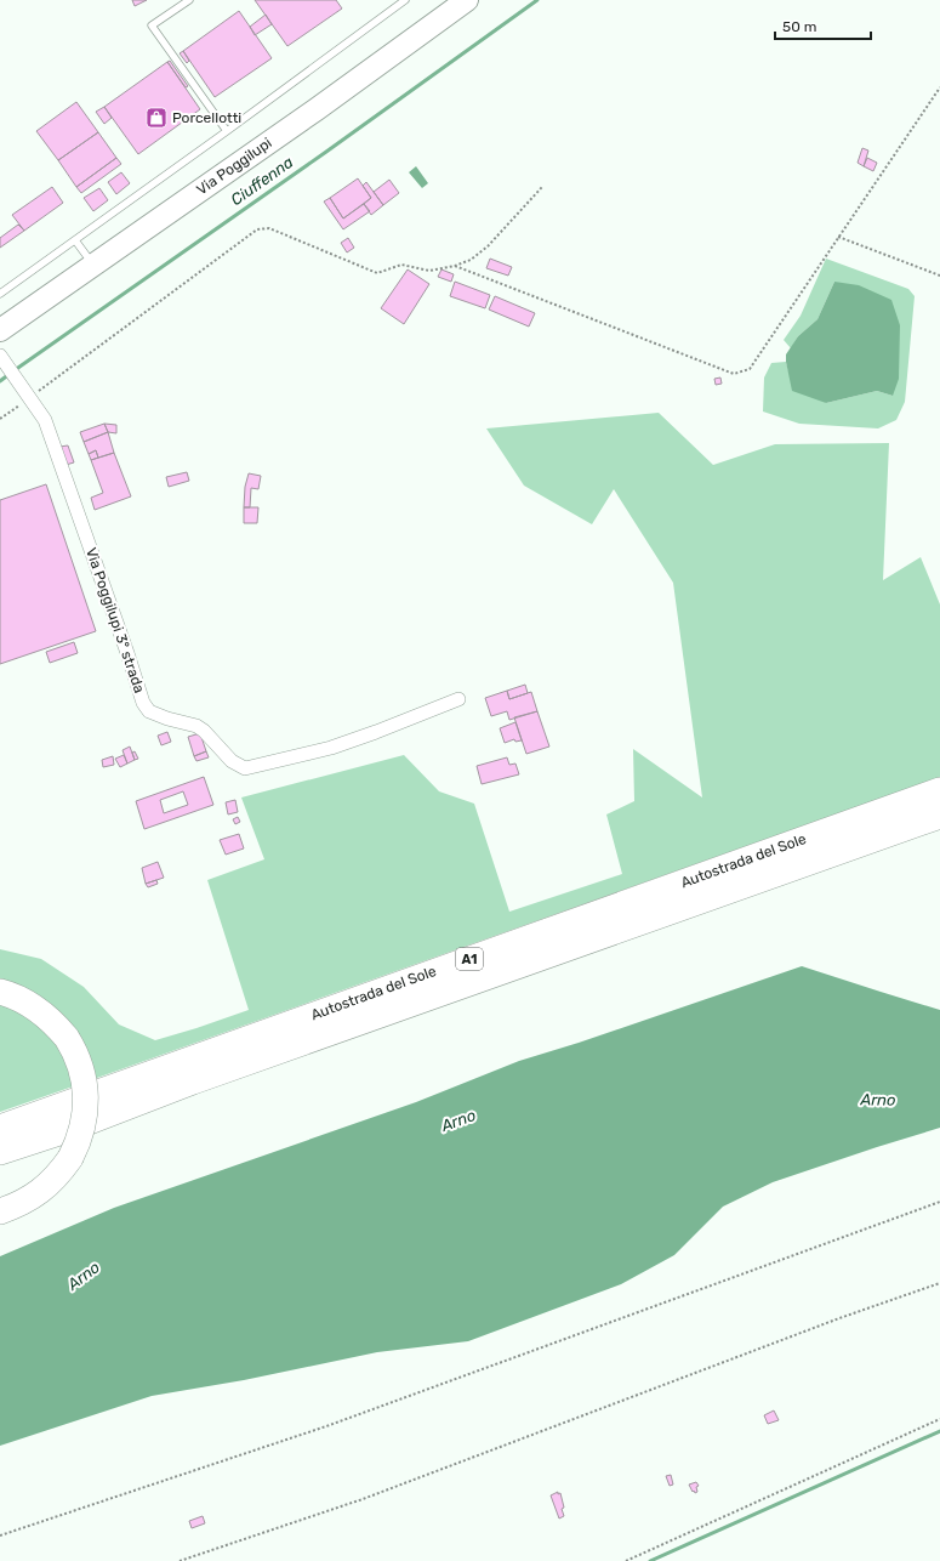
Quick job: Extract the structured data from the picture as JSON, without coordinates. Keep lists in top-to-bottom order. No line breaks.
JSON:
{"streets":{"highway":["Autostrada del Sole","A1"],"main road":["Via Poggilupi"],"street":["Via Poggilupi 3° strada"]},"water":["Ciuffenna","Arno"],"places":{"shop":["Porcellotti"]},"scale_bar":"50 m"}
